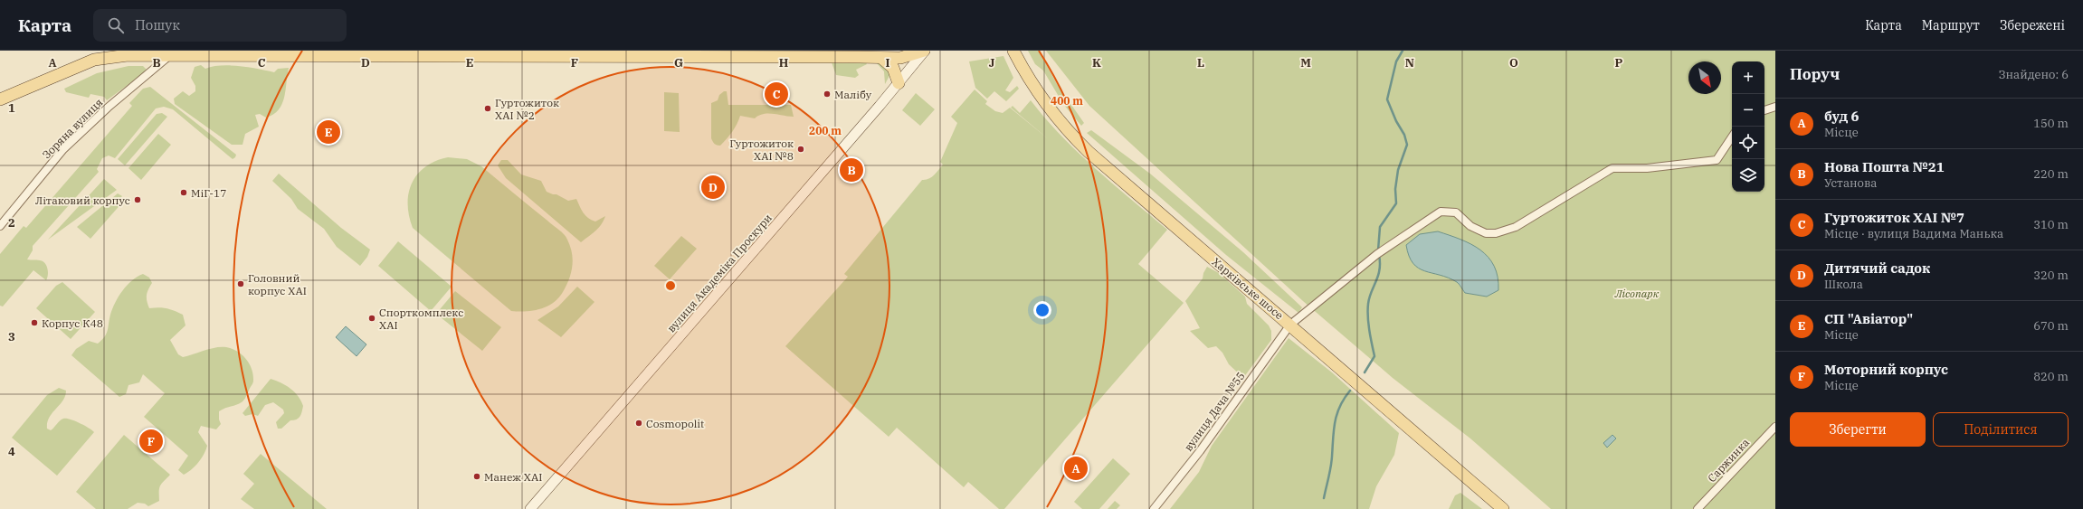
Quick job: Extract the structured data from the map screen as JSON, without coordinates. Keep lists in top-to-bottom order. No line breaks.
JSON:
{"streets":{"main road":["Харківське шосе"],"street":["Зоряна вулиця","вулиця Академіка Проскури","вулиця Дача №55","Саржинка"]},"crossings":[["Харківське шосе","вулиця Дача №55"]],"parks":["Лісопарк"],"places":["Малібу","Гуртожиток ХАІ №2","Гуртожиток ХАІ №8","МіГ-17","Літаковий корпус","Головний корпус ХАІ","Спорткомплекс ХАІ","Корпус К48","Cosmopolit","Манеж ХАІ"],"north":"bottom right","page":{"header":"Карта","search":"Пошук","nav":["Карта","Маршрут","Збережені"],"heading":["Поруч","Знайдено: 6"],"map_buttons":["+","−"],"pins":["C","E","B","D","F","A"],"list":[{"mark":"A","name":"буд 6","note":"Місце","value":"150 m"},{"mark":"B","name":"Нова Пошта №21","note":"Установа","value":"220 m"},{"mark":"C","name":"Гуртожиток ХАІ №7","note":"Місце · вулиця Вадима Манька","value":"310 m"},{"mark":"D","name":"Дитячий садок","note":"Школа","value":"320 m"},{"mark":"E","name":"СП \"Авіатор\"","note":"Місце","value":"670 m"},{"mark":"F","name":"Моторний корпус","note":"Місце","value":"820 m"}],"buttons":["Зберегти","Поділитися"]},"grid":{"columns":["A","B","C","D","E","F","G","H","I","J","K","L","M","N","O","P"],"rows":["1","2","3","4"]},"rings":["400 m","200 m"]}
